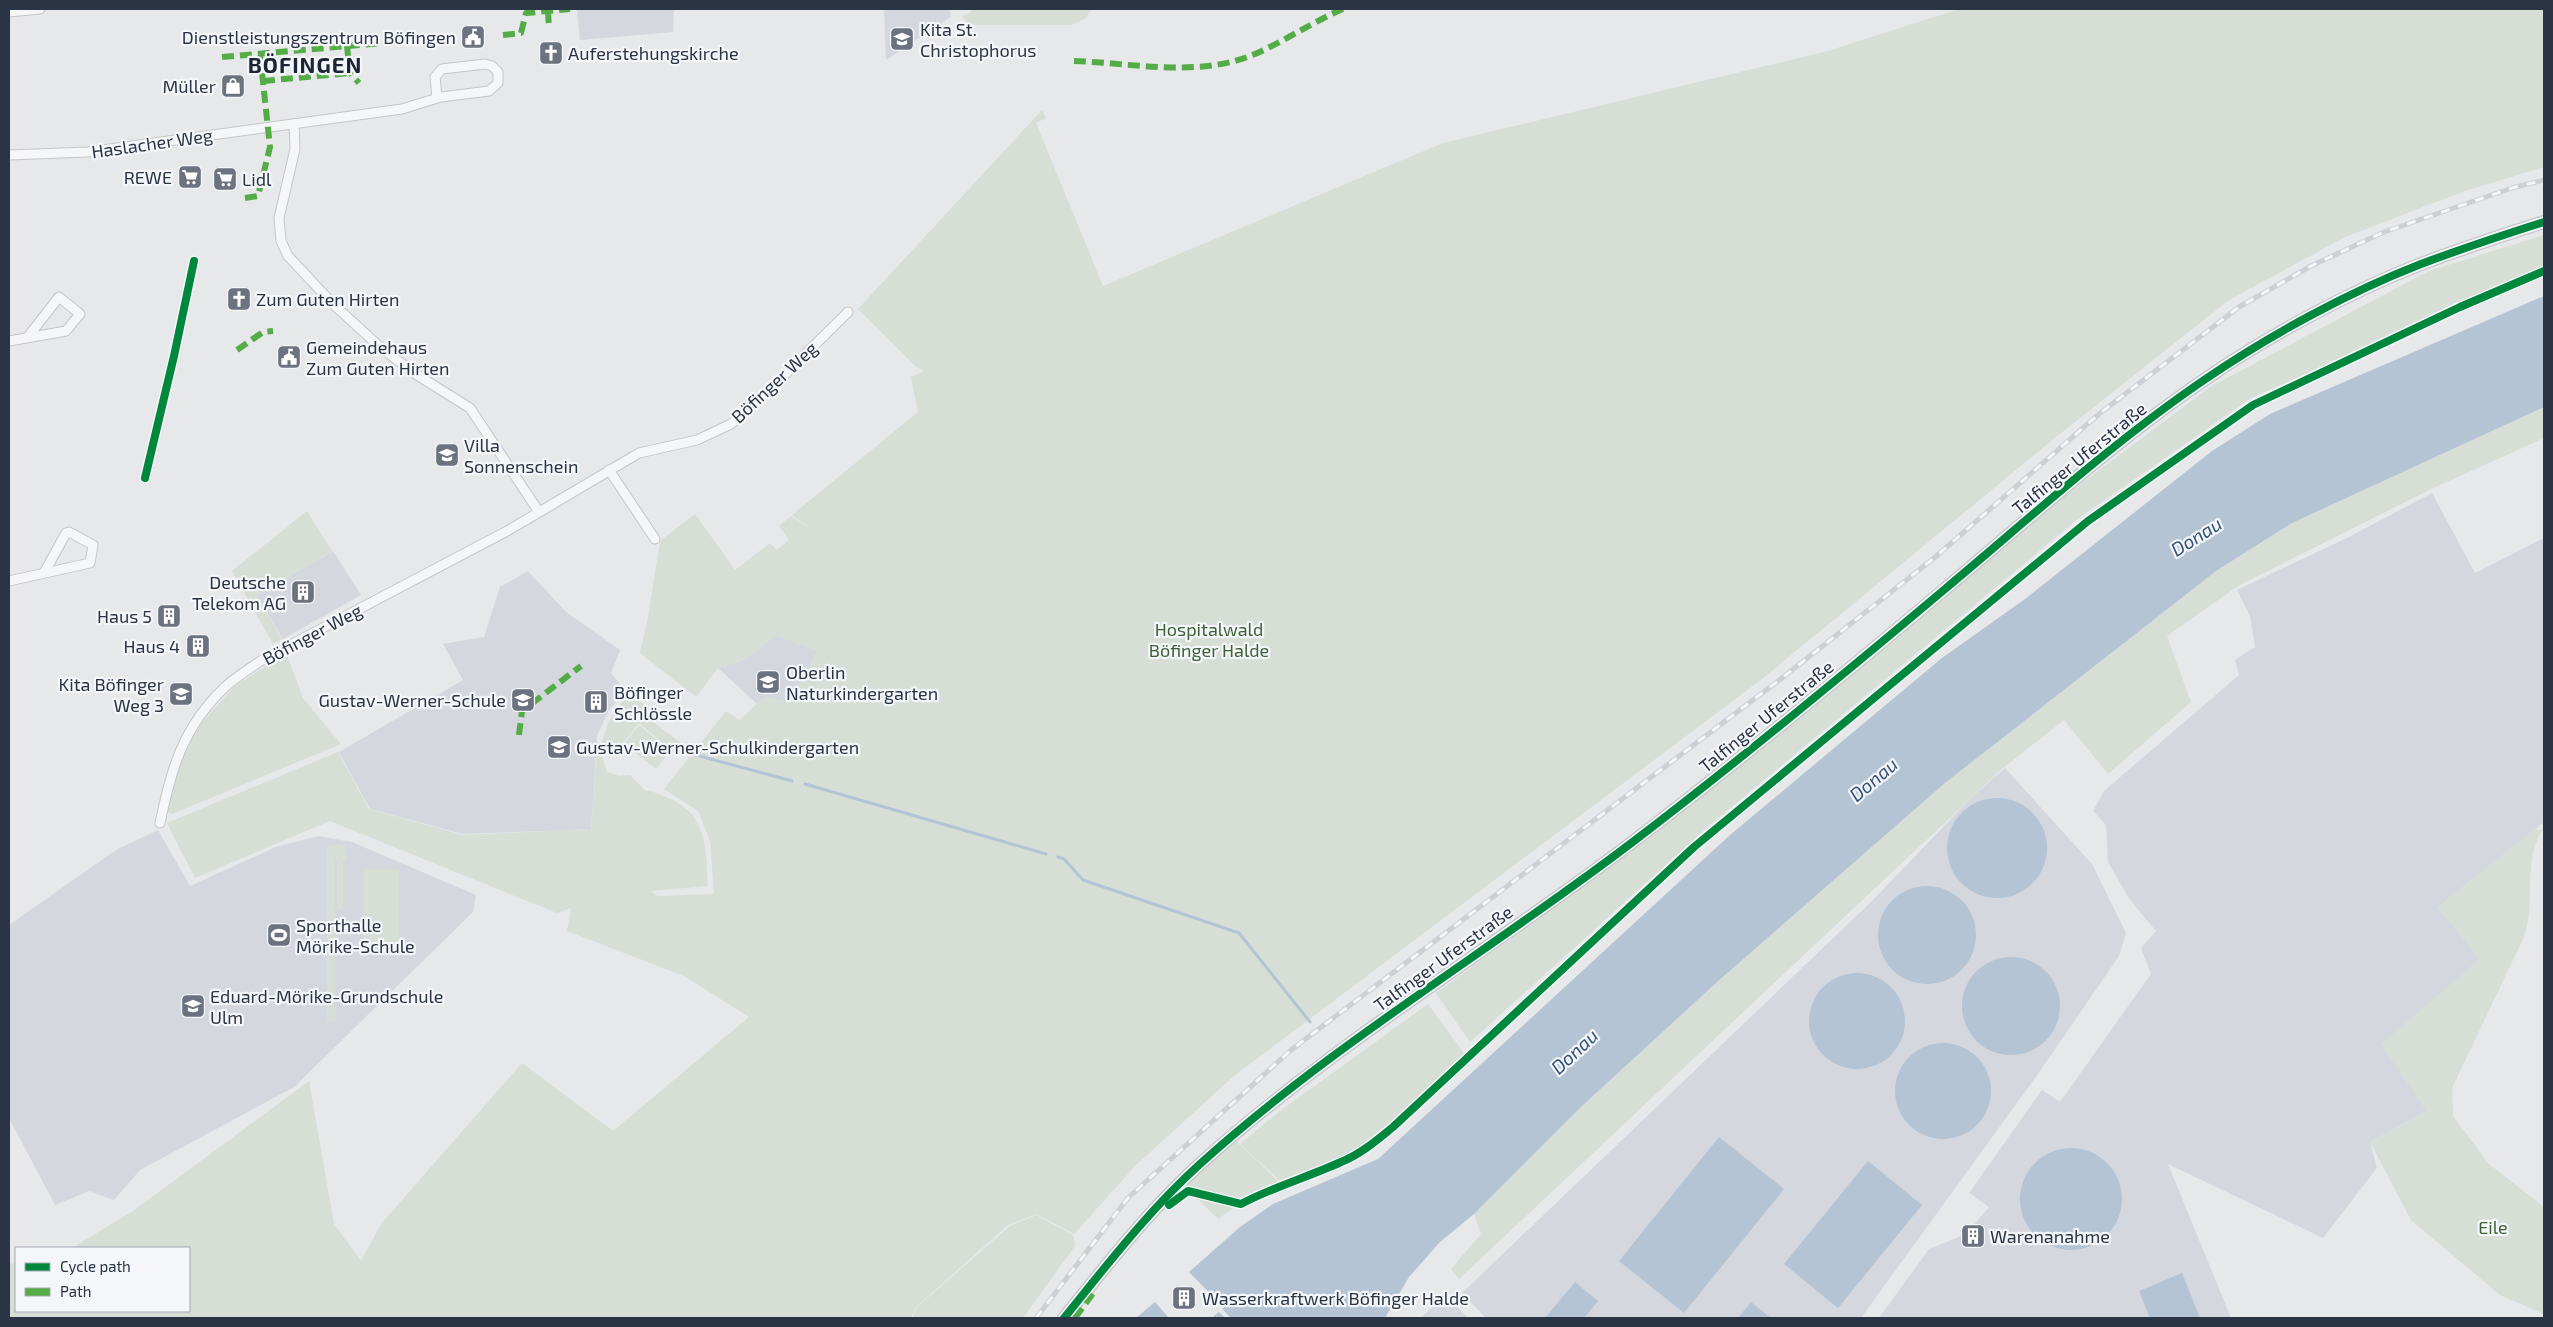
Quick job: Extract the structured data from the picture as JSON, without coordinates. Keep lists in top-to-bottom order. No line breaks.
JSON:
{"streets":{"street":["Haslacher Weg","Böfinger Weg","Talfinger Uferstraße"]},"districts":["BÖFINGEN"],"water":["Donau"],"parks":["Hospitalwald Böfinger Halde","Eile"],"places":{"public building":["Dienstleistungszentrum Böfingen","Gemeindehaus Zum Guten Hirten"],"school or university":["Kita St. Christophorus","Villa Sonnenschein","Oberlin Naturkindergarten","Kita Böfinger Weg 3","Gustav-Werner-Schule","Gustav-Werner-Schulkindergarten","Eduard-Mörike-Grundschule Ulm"],"church":["Auferstehungskirche","Zum Guten Hirten"],"shop":["Müller"],"supermarket":["REWE","Lidl"],"building":["Deutsche Telekom AG","Haus 5","Haus 4","Böfinger Schlössle","Warenanahme","Wasserkraftwerk Böfinger Halde"],"sports":["Sporthalle Mörike-Schule"]},"legend":["Cycle path","Path"]}
